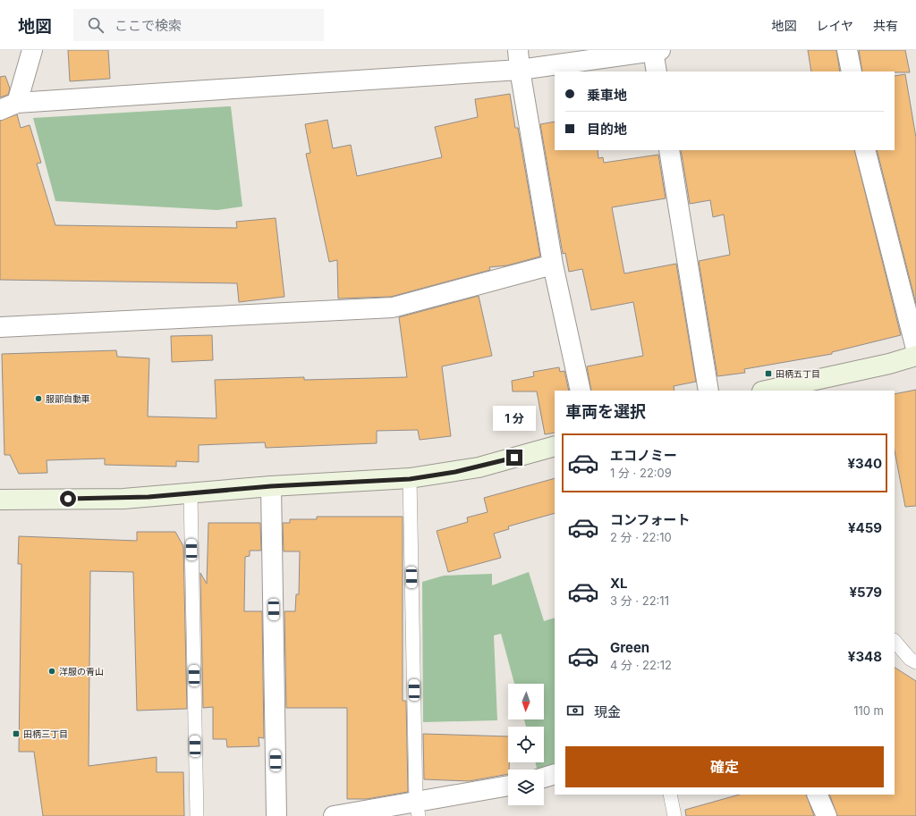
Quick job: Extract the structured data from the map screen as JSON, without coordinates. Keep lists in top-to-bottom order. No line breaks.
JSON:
{"places":{"transit":["田柄五丁目","田柄三丁目"],"other":["服部自動車","洋服の青山"]},"north":"bottom","page":{"header":"地図","search":"ここで検索","nav":["地図","レイヤ","共有"],"banner":["乗車地","目的地"],"heading":"車両を選択","bubble":"1 分","list":[{"name":"エコノミー","note":"1 分 · 22:09","value":"¥340"},{"name":"コンフォート","note":"2 分 · 22:10","value":"¥459"},{"name":"XL","note":"3 分 · 22:11","value":"¥579"},{"name":"Green","note":"4 分 · 22:12","value":"¥348"}],"pay":["現金","110 m"],"buttons":"確定"}}
